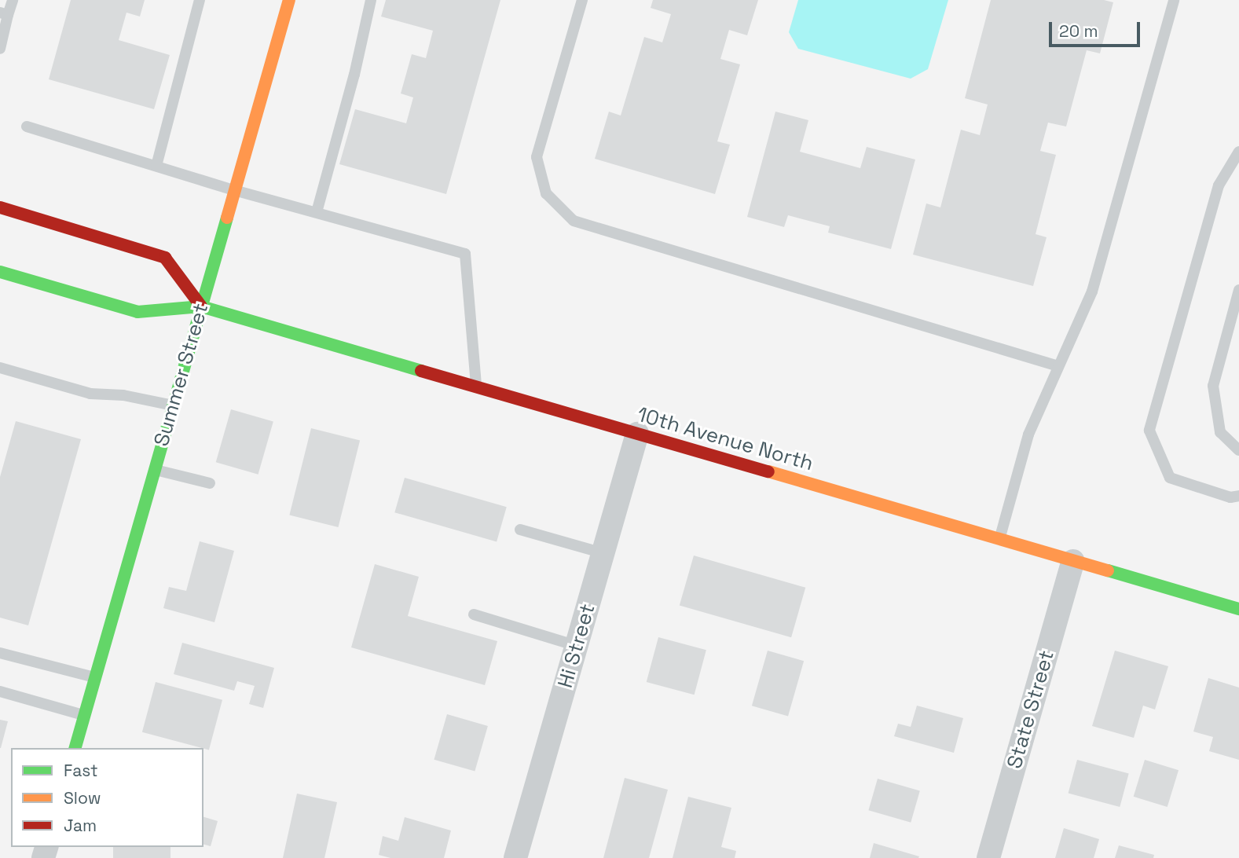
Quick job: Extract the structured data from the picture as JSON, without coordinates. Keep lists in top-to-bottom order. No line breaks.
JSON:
{"streets":{"street":["Summer Street","10th Avenue North","Hi Street","State Street"]},"crossings":[["Summer Street","10th Avenue North"],["10th Avenue North","Hi Street"],["10th Avenue North","State Street"]],"legend":["Fast","Slow","Jam"],"scale_bar":"20 m"}
